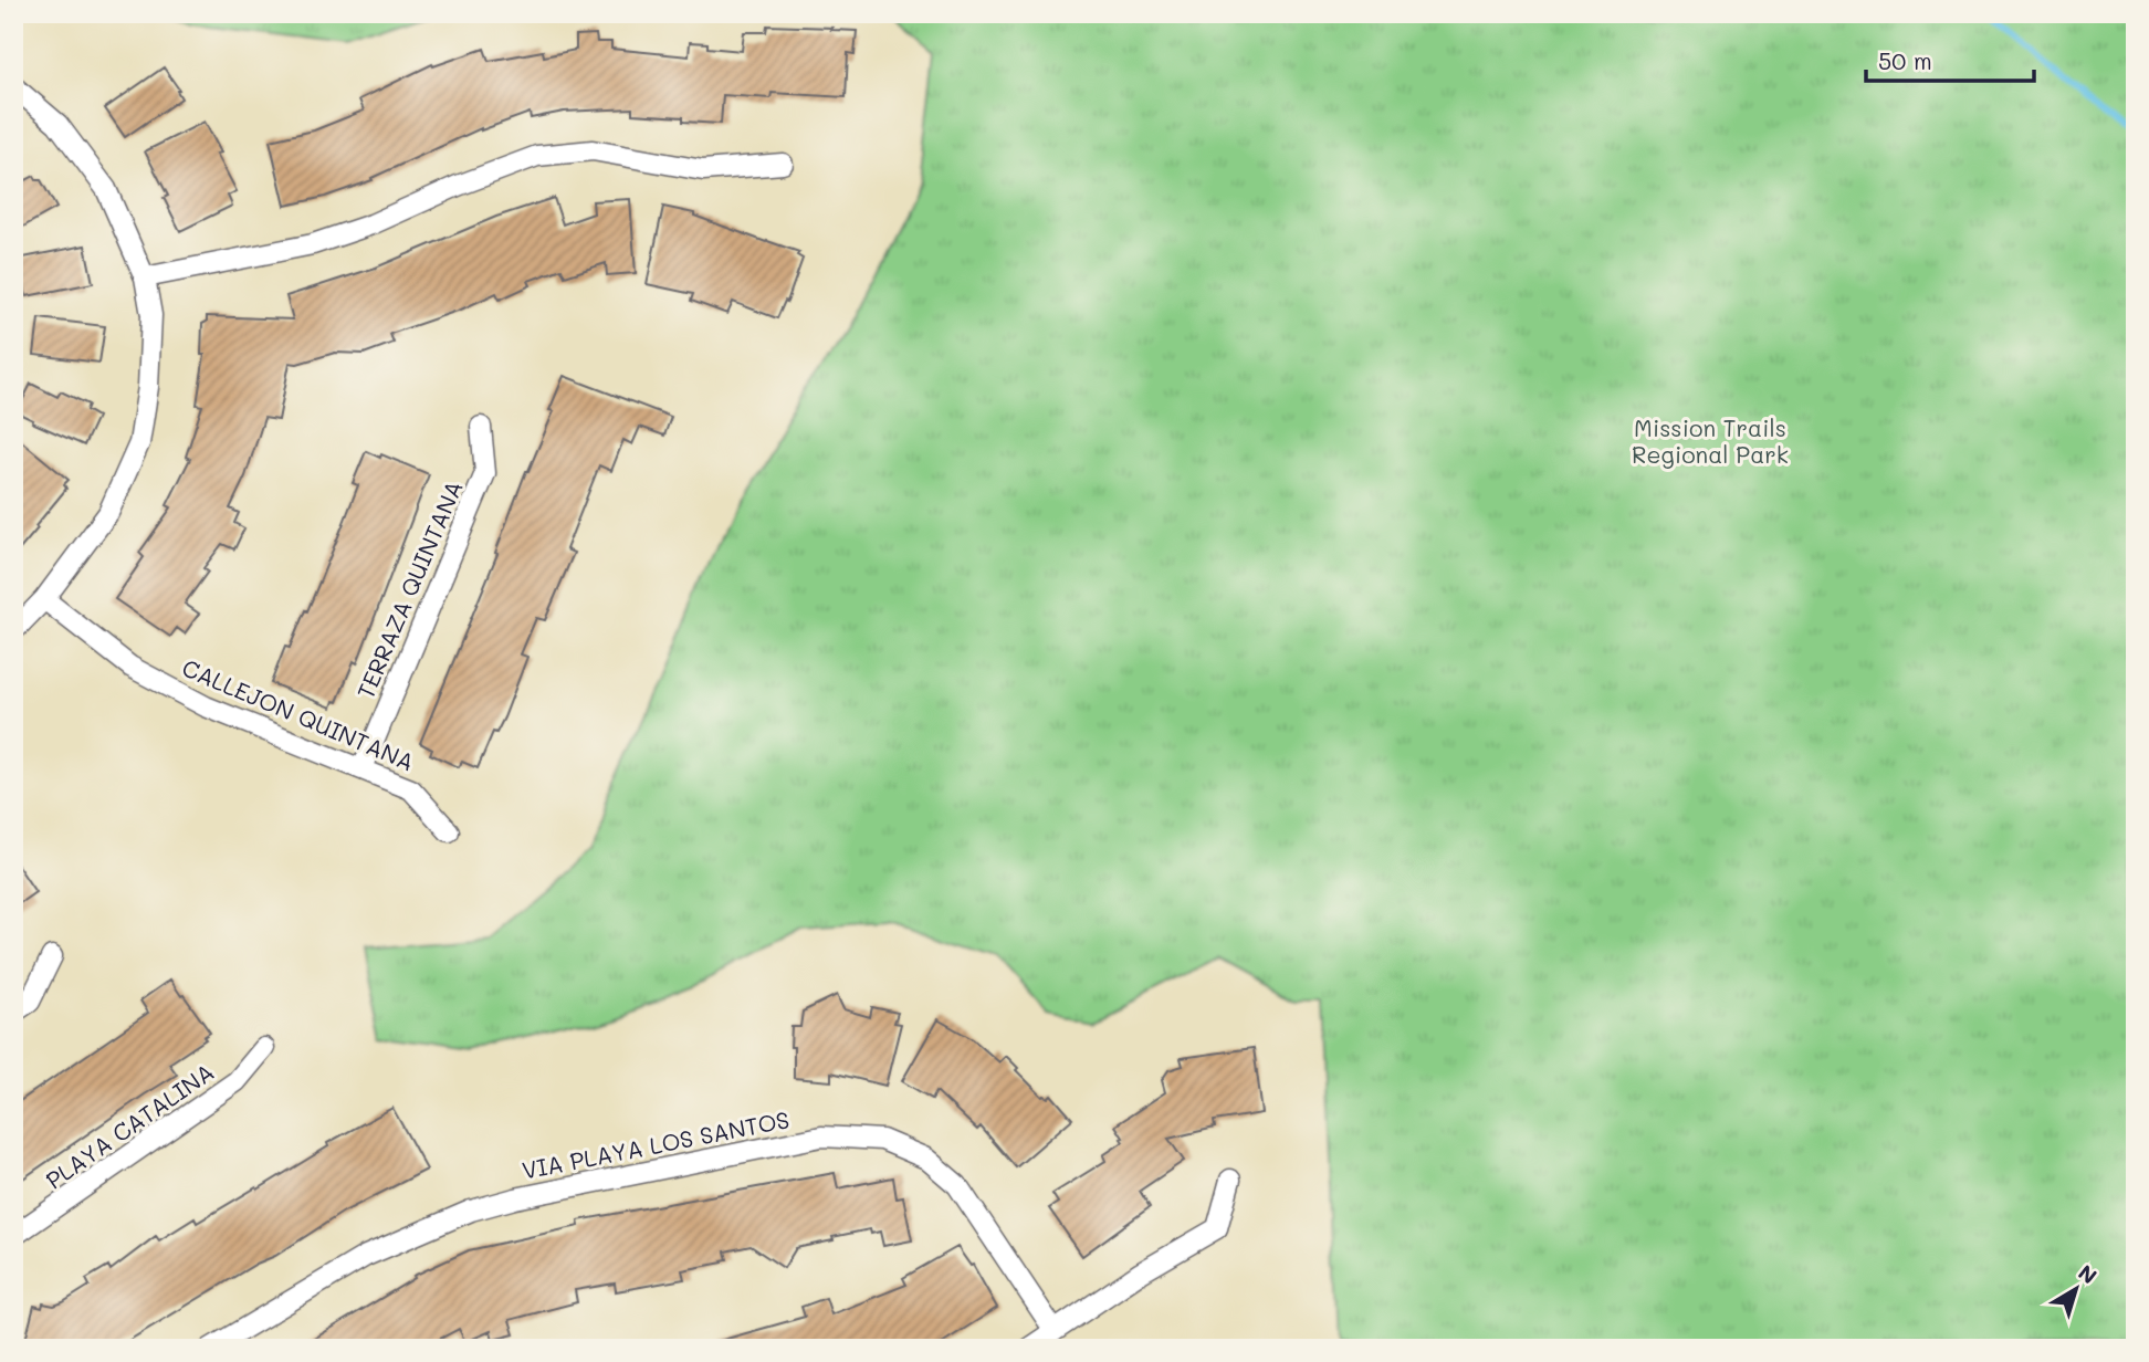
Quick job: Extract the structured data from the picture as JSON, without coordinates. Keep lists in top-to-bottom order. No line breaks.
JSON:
{"streets":{"street":["TERRAZA QUINTANA","CALLEJON QUINTANA","PLAYA CATALINA","VIA PLAYA LOS SANTOS"]},"crossings":[["TERRAZA QUINTANA","CALLEJON QUINTANA"]],"parks":["Mission Trails Regional Park"],"scale_bar":"50 m","north":"top right"}
